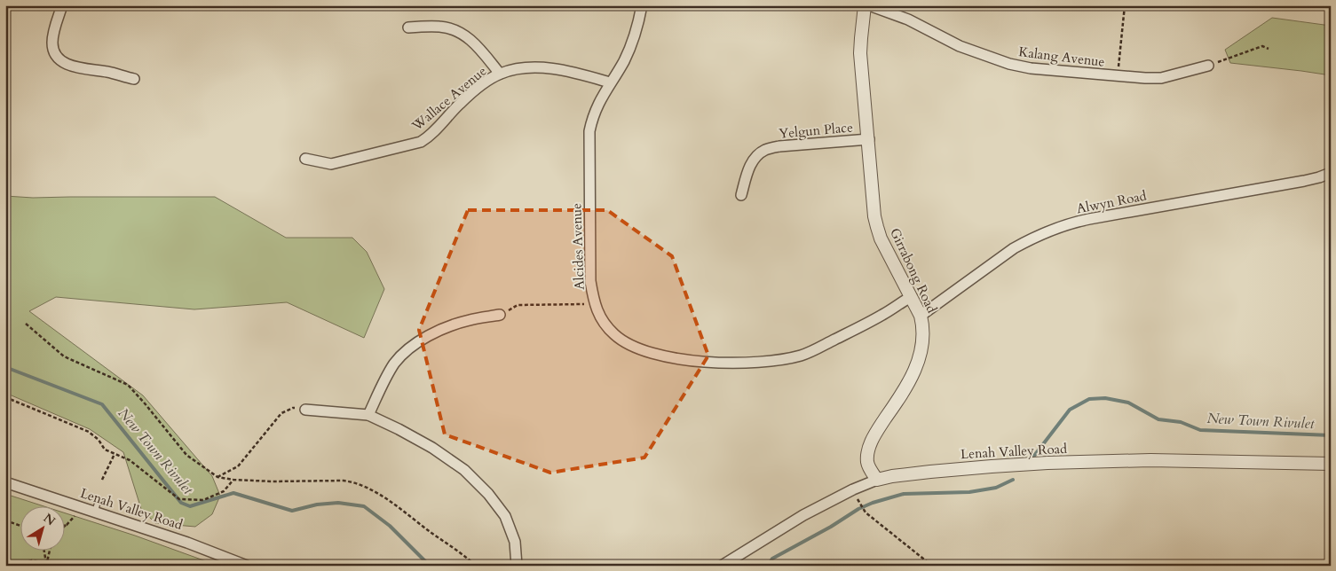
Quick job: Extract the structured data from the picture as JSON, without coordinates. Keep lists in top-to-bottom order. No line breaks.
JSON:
{"streets":{"street":["Kalang Avenue","Wallace Avenue","Yelgun Place","Alwyn Road","Alcides Avenue","Girrabong Road","Lenah Valley Road"]},"crossings":[["Wallace Avenue","Alcides Avenue"],["Yelgun Place","Girrabong Road"],["Alwyn Road","Girrabong Road"],["Alcides Avenue","Girrabong Road"],["Girrabong Road","Lenah Valley Road"]],"water":["New Town Rivulet"],"north":"top right"}
